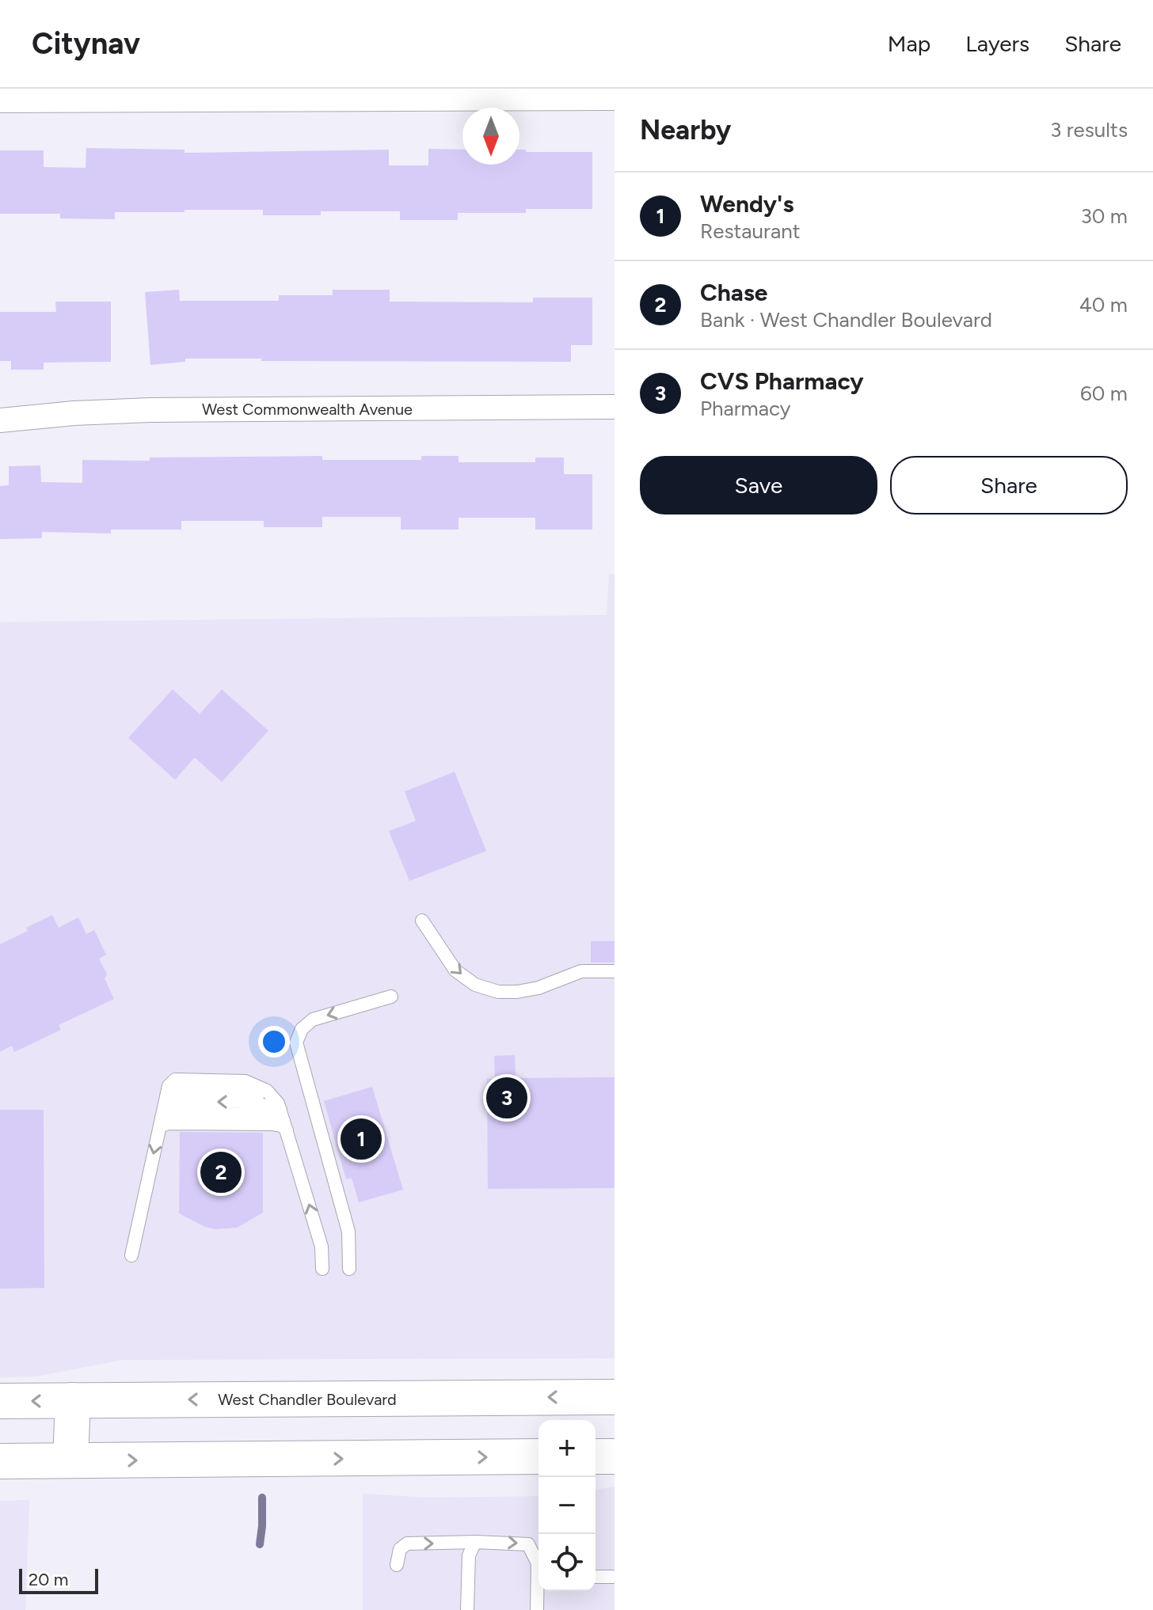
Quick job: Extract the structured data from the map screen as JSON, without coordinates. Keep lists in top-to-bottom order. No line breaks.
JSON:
{"streets":{"main road":["West Chandler Boulevard"],"street":["West Commonwealth Avenue"]},"scale_bar":"20 m","north":"bottom","page":{"header":"Citynav","nav":["Map","Layers","Share"],"heading":["Nearby","3 results"],"list":[{"mark":"1","name":"Wendy's","note":"Restaurant","value":"30 m"},{"mark":"2","name":"Chase","note":"Bank · West Chandler Boulevard","value":"40 m"},{"mark":"3","name":"CVS Pharmacy","note":"Pharmacy","value":"60 m"}],"buttons":["Save","Share"],"pins":["3","1","2"],"map_buttons":["+","−"],"scale":"20 m"}}
